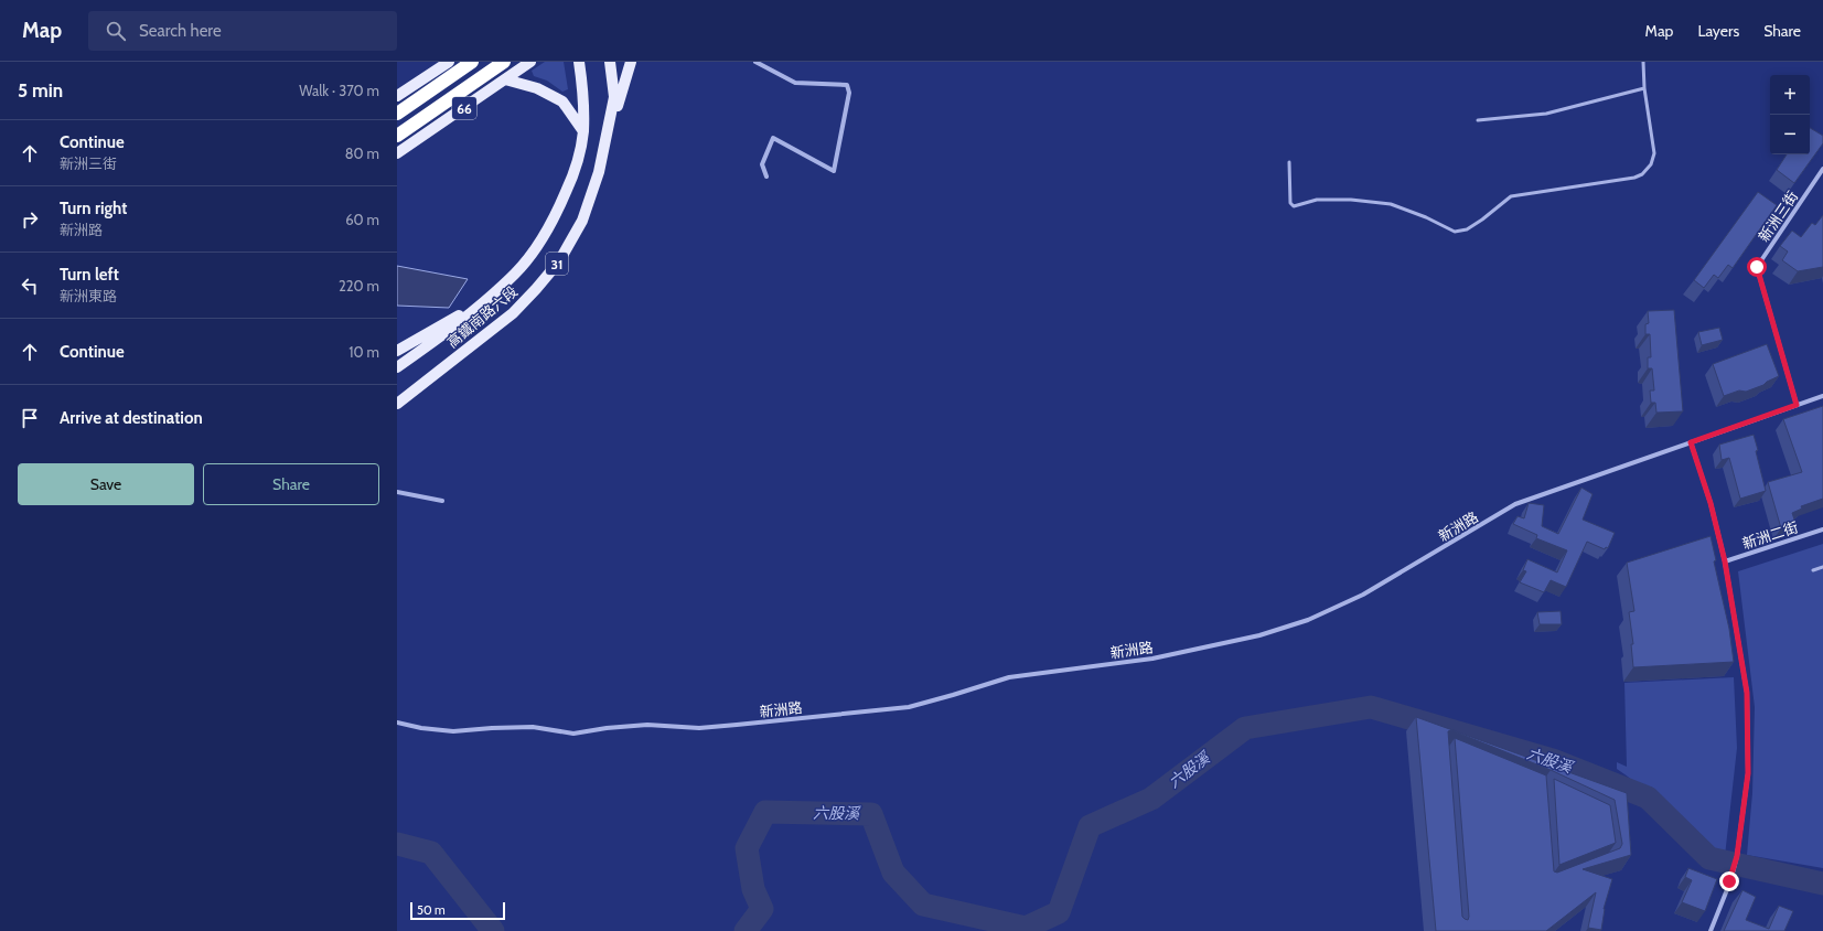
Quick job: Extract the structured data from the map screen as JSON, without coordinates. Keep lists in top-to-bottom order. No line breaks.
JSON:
{"streets":{"highway":["66"],"main road":["31","高鐵南路六段"],"street":["新洲三街","新洲路","新洲二街"]},"crossings":[["新洲三街","新洲路"],["31","高鐵南路六段"]],"water":["六股溪"],"scale_bar":"50 m","page":{"header":"Map","search":"Search here","nav":["Map","Layers","Share"],"heading":["5 min","Walk · 370 m"],"map_buttons":["+","−"],"list":[["Continue","新洲三街","80 m"],["Turn right","新洲路","60 m"],["Turn left","新洲東路","220 m"],["Continue","10 m"],"Arrive at destination"],"buttons":["Save","Share"],"scale":"50 m"}}
